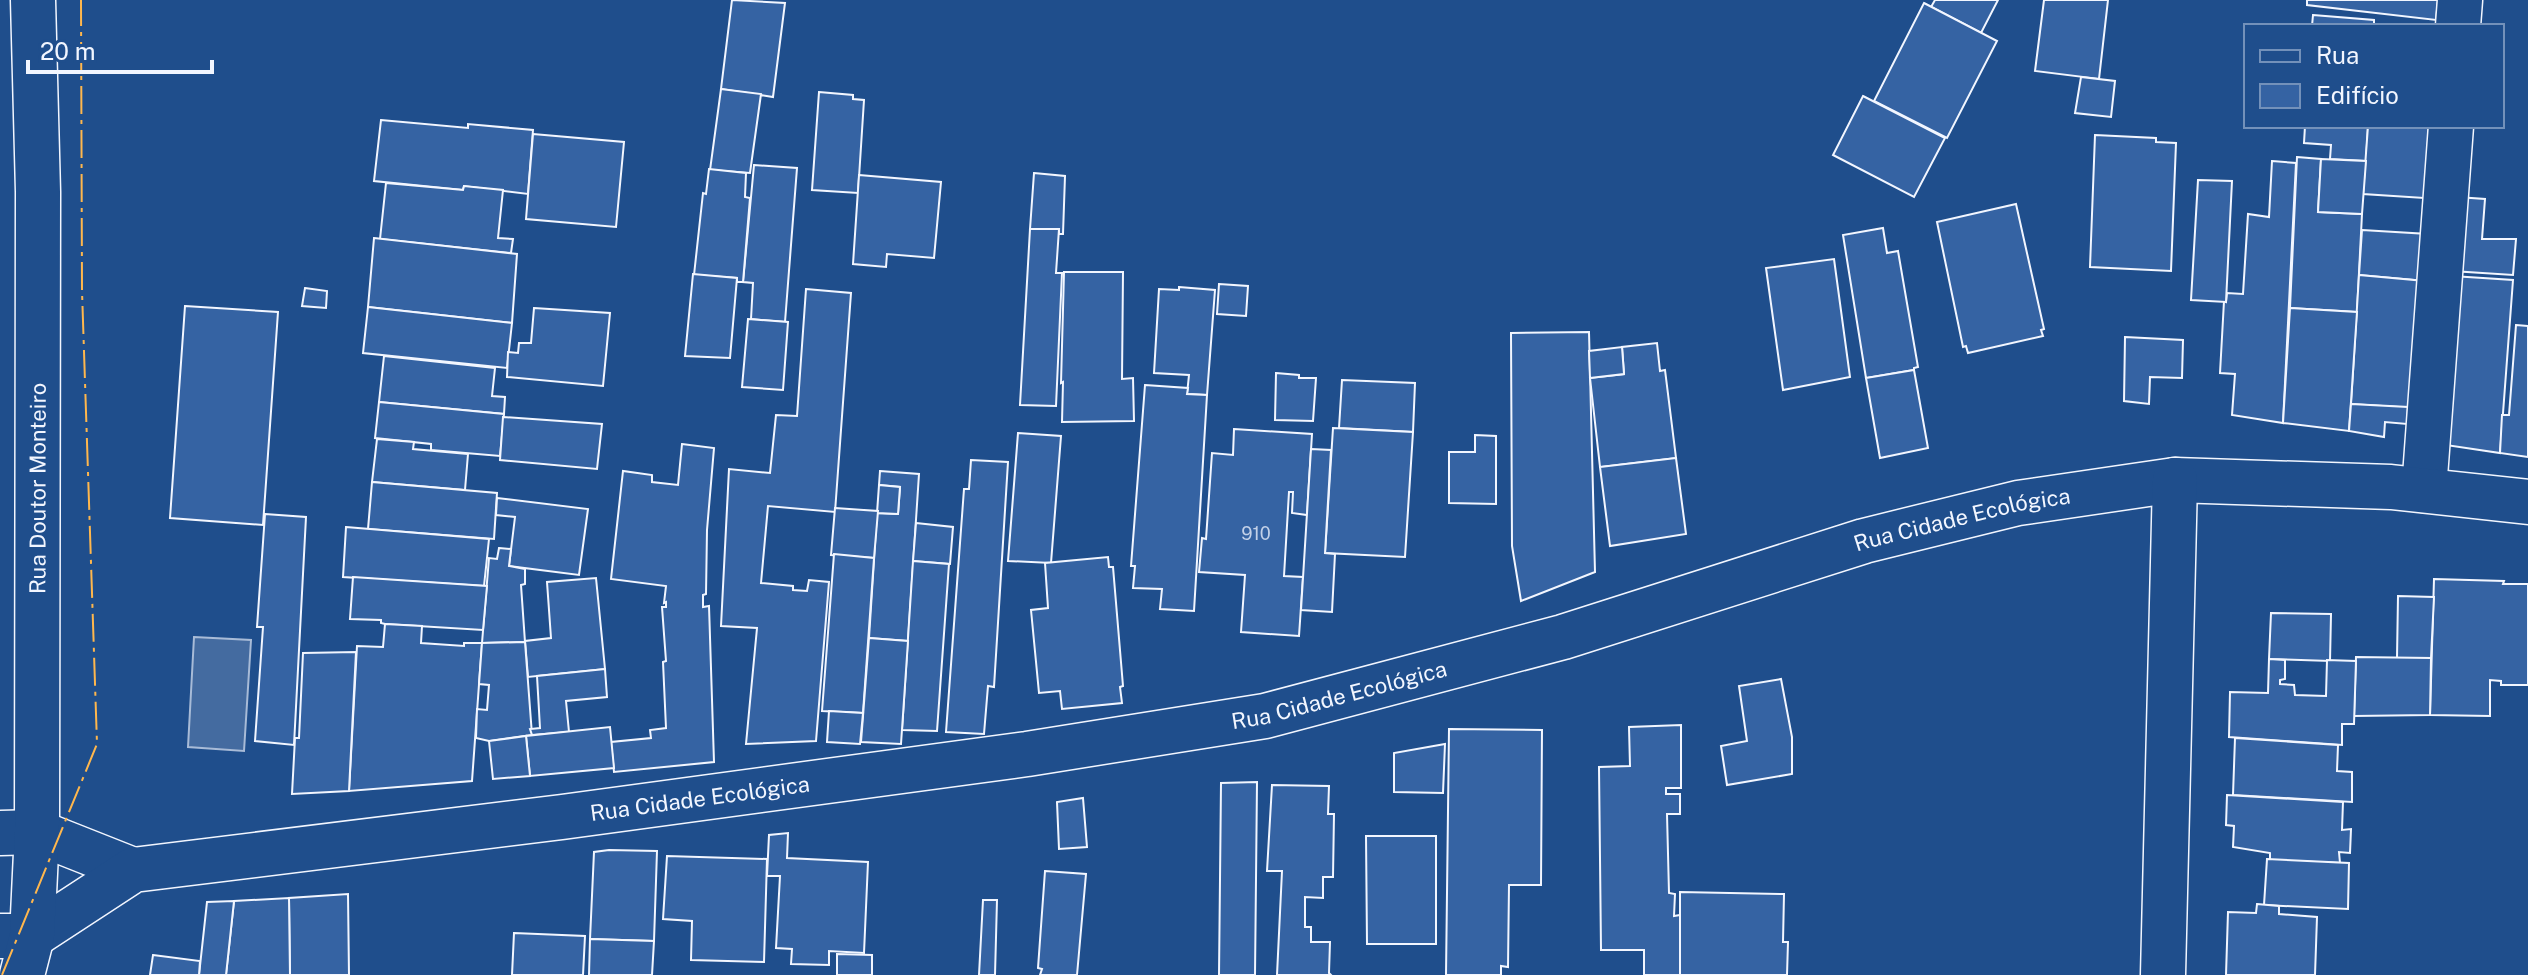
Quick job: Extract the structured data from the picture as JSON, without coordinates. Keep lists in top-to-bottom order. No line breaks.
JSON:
{"streets":{"street":["Rua Doutor Monteiro","Rua Cidade Ecológica"]},"crossings":[["Rua Doutor Monteiro","Rua Cidade Ecológica"]],"house_numbers":["910"],"legend":["Rua","Edifício"],"scale_bar":"20 m"}
